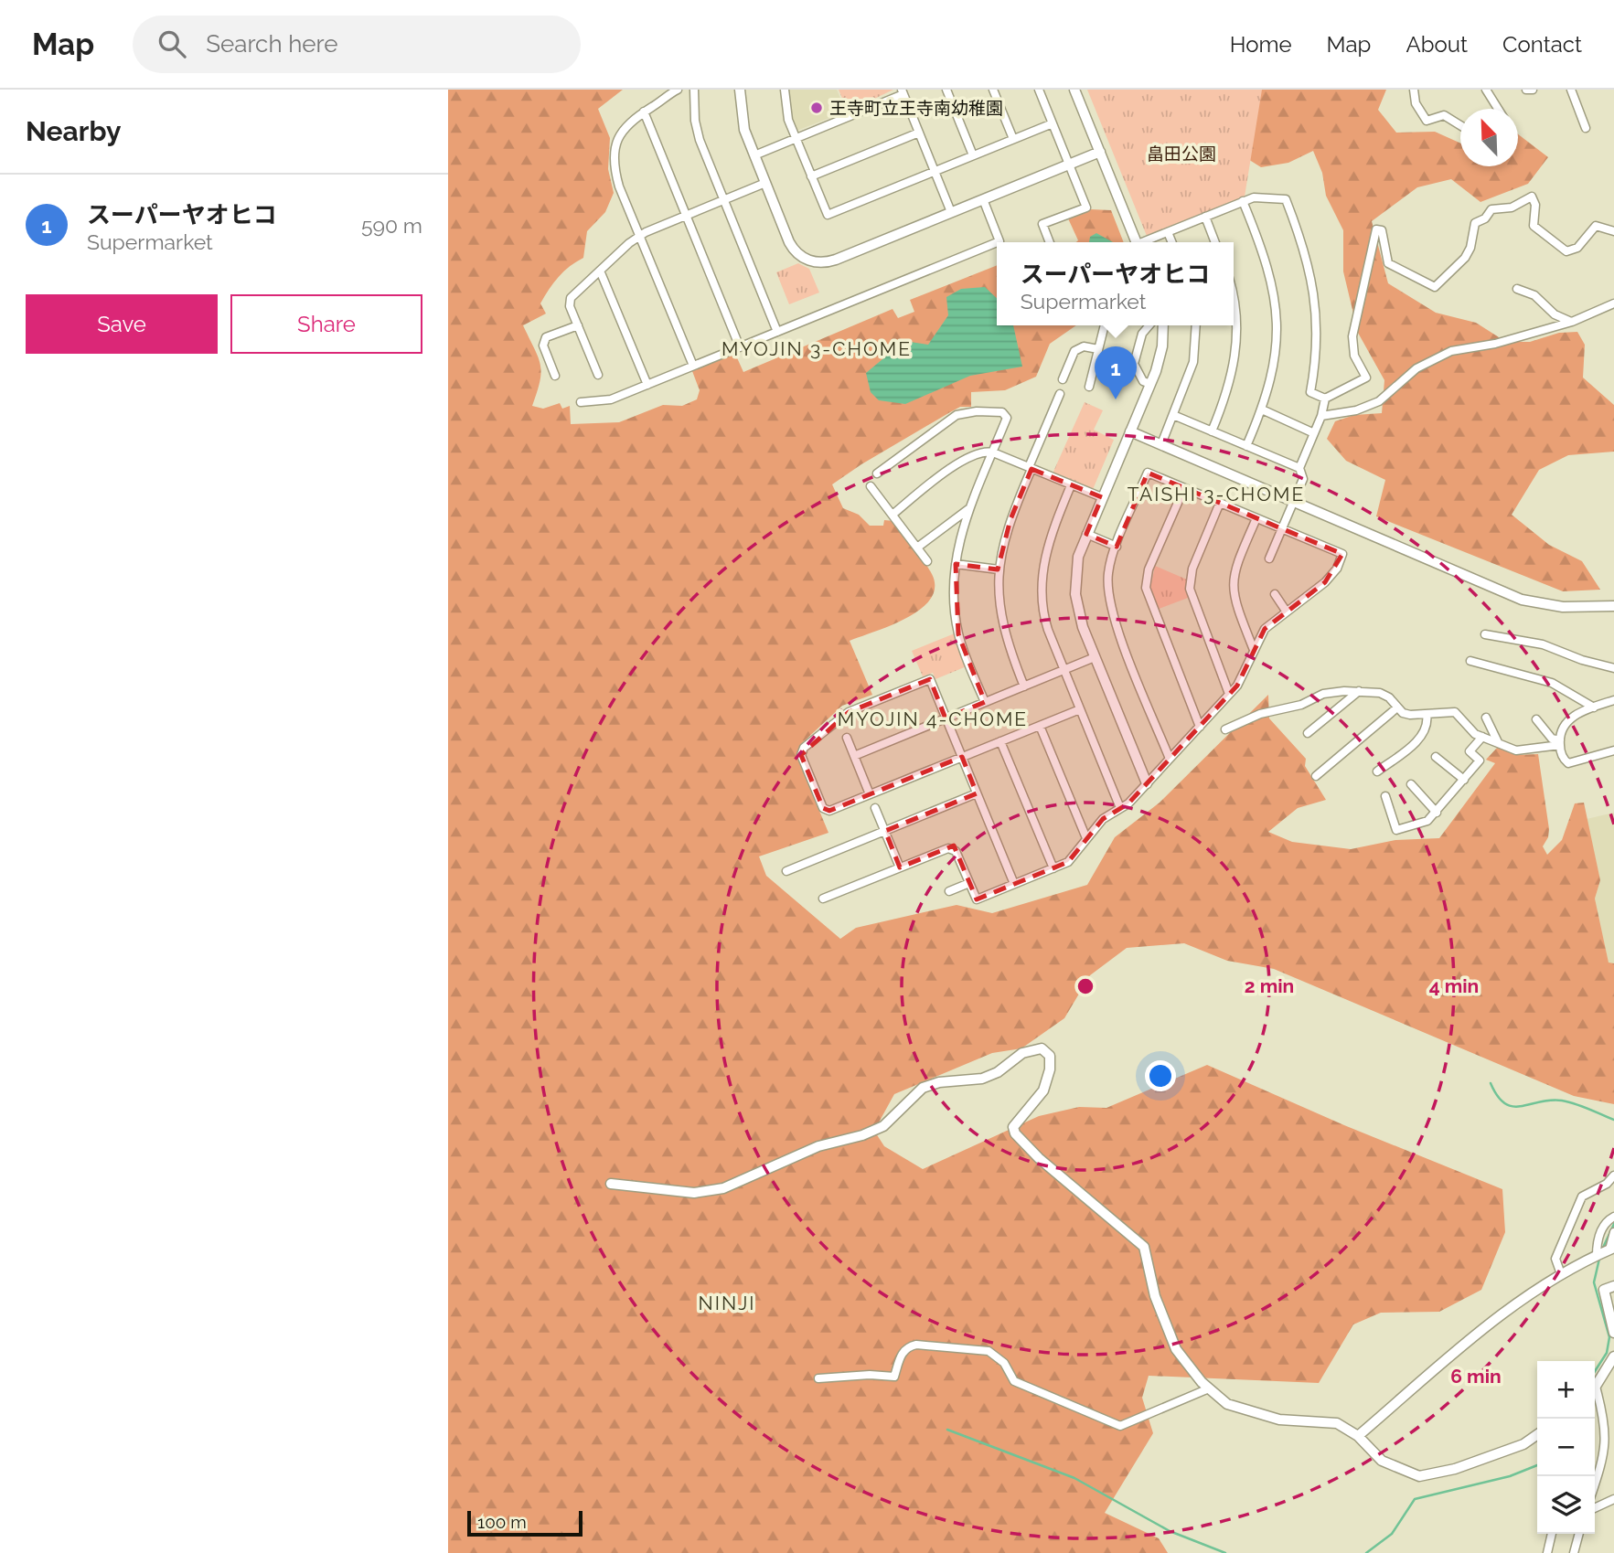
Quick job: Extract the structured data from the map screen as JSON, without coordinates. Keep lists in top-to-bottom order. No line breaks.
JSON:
{"districts":["MYOJIN 3-CHOME","TAISHI 3-CHOME","MYOJIN 4-CHOME","NINJI"],"parks":["畠田公園"],"places":["王寺町立王寺南幼稚園"],"scale_bar":"100 m","north":"top left","page":{"header":"Map","search":"Search here","nav":["Home","Map","About","Contact"],"heading":"Nearby","list":[{"mark":"1","name":"スーパーヤオヒコ","note":"Supermarket","value":"590 m"}],"popup":["スーパーヤオヒコ","Supermarket"],"buttons":["Save","Share"],"pins":"1","map_buttons":["+","−"],"scale":"100 m"},"rings":["2 min","4 min","6 min"]}
